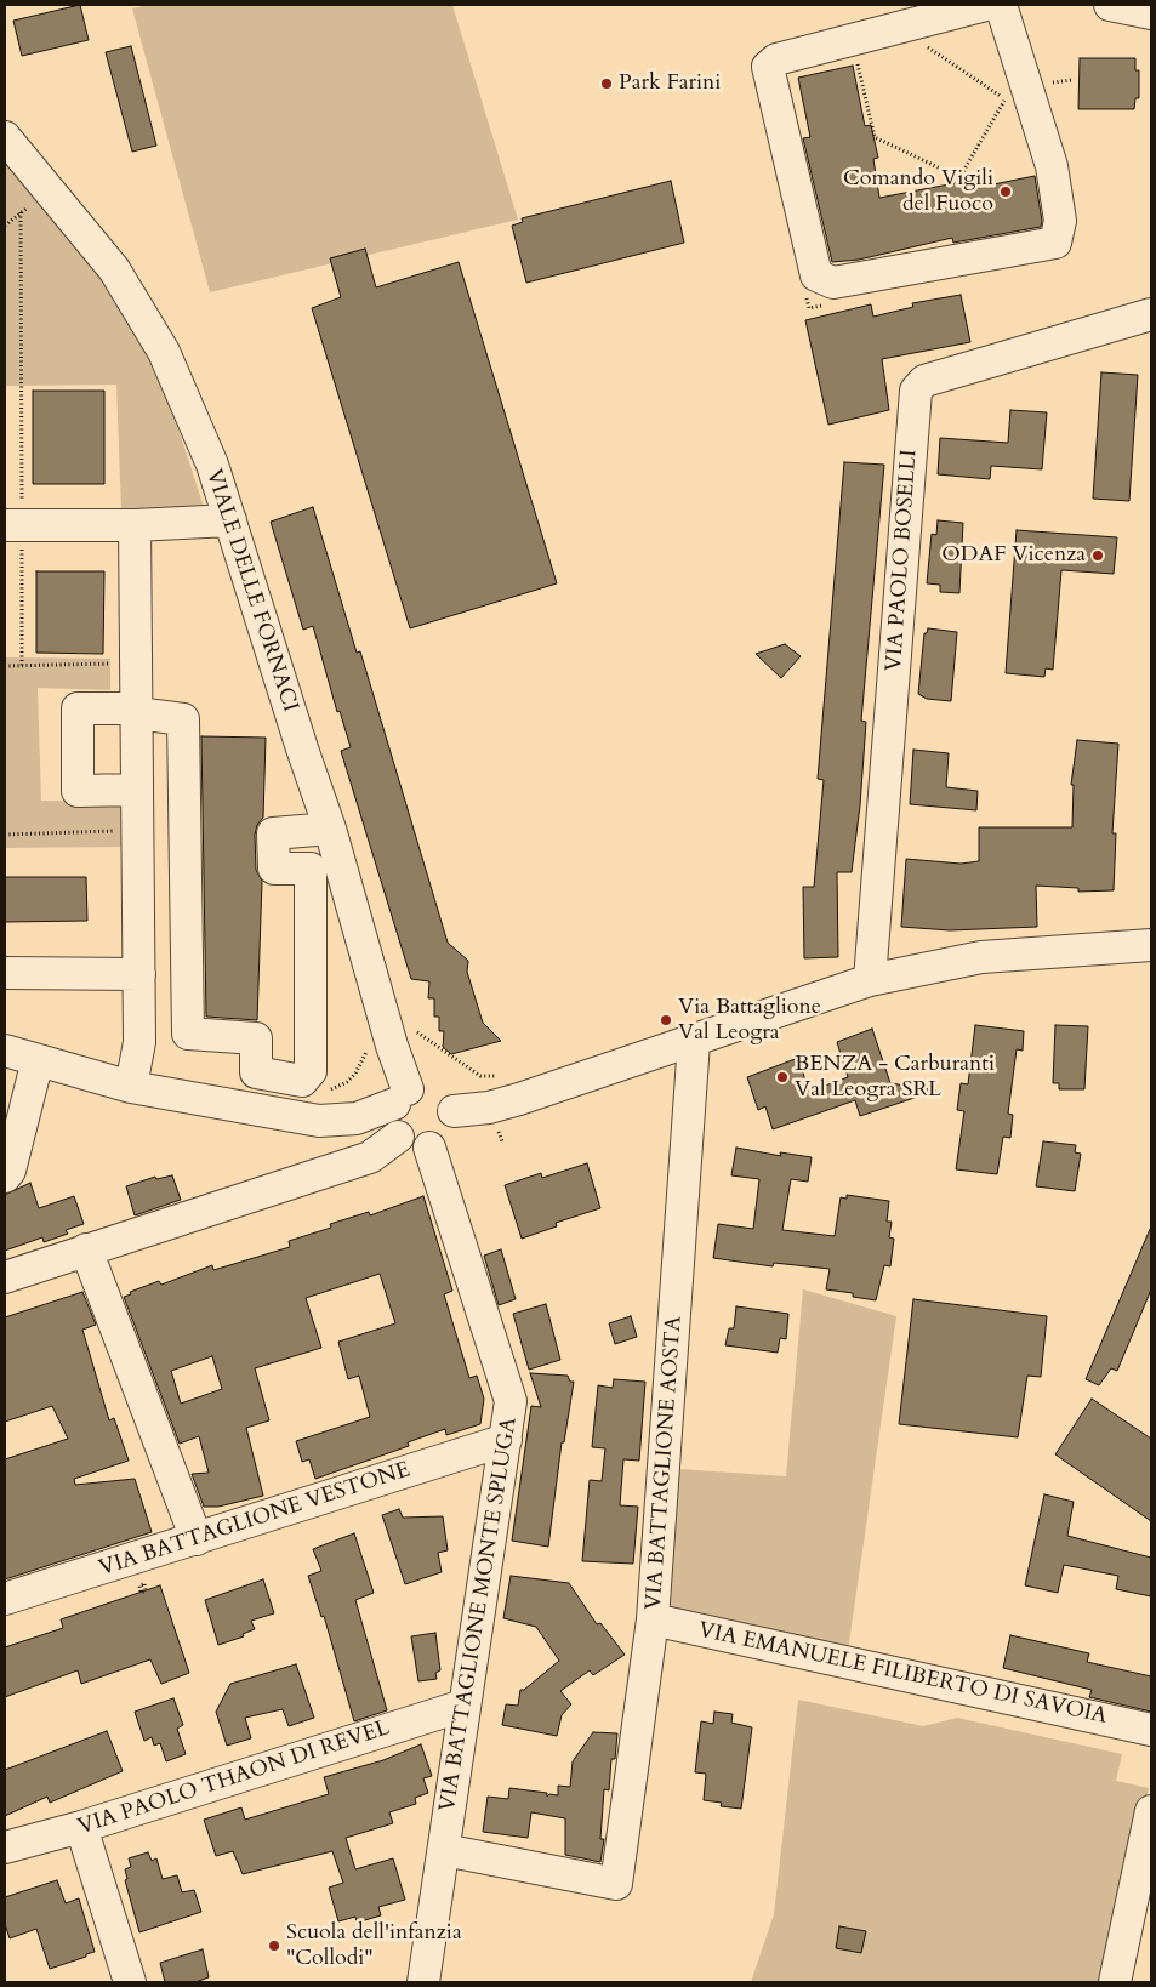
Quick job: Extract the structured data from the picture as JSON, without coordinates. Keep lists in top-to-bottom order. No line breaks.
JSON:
{"streets":{"street":["VIA PAOLO BOSELLI","VIALE DELLE FORNACI","VIA BATTAGLIONE AOSTA","VIA BATTAGLIONE VESTONE","VIA BATTAGLIONE MONTE SPLUGA","VIA EMANUELE FILIBERTO DI SAVOIA","VIA PAOLO THAON DI REVEL"]},"crossings":[["VIALE DELLE FORNACI","VIA BATTAGLIONE MONTE SPLUGA"],["VIA BATTAGLIONE AOSTA","VIA BATTAGLIONE MONTE SPLUGA"],["VIA BATTAGLIONE AOSTA","VIA EMANUELE FILIBERTO DI SAVOIA"],["VIA BATTAGLIONE VESTONE","VIA BATTAGLIONE MONTE SPLUGA"],["VIA BATTAGLIONE MONTE SPLUGA","VIA PAOLO THAON DI REVEL"]],"places":["Park Farini","Comando Vigili del Fuoco","ODAF Vicenza","Via Battaglione Val Leogra","BENZA - Carburanti Val Leogra SRL","Scuola dell'infanzia \"Collodi\""]}
